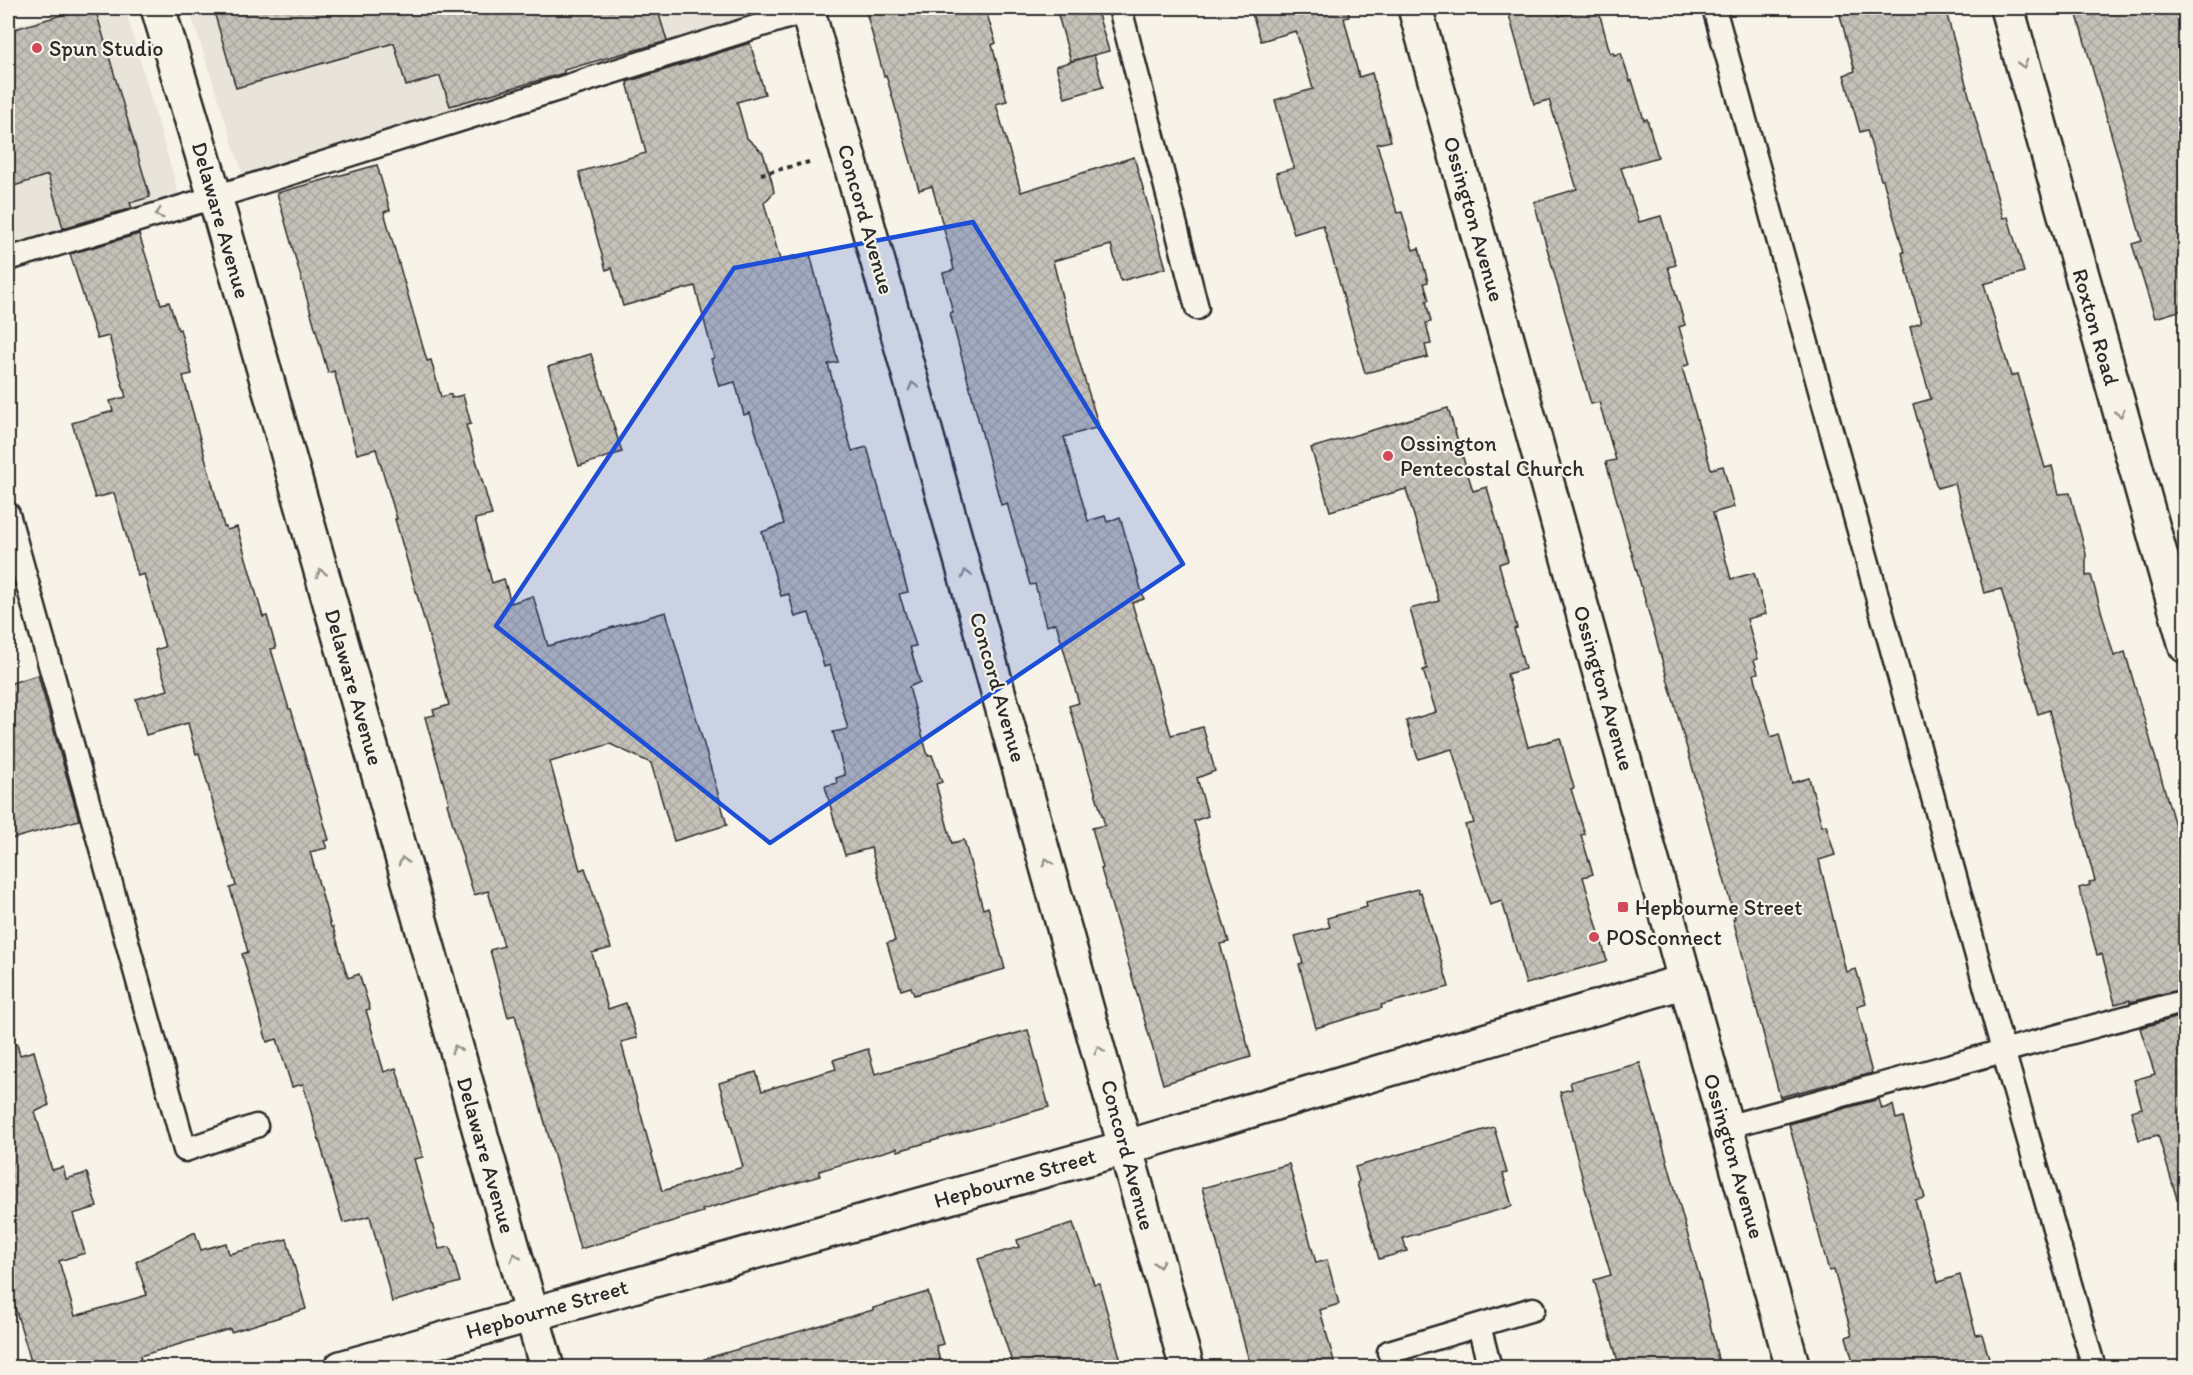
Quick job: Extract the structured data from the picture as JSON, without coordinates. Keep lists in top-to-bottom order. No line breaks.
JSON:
{"streets":{"street":["Concord Avenue","Ossington Avenue","Delaware Avenue","Roxton Road","Hepbourne Street"]},"crossings":[["Concord Avenue","Hepbourne Street"],["Ossington Avenue","Hepbourne Street"],["Delaware Avenue","Hepbourne Street"]],"one_way":["Delaware Avenue","Roxton Road"],"places":{"other":["Spun Studio","Ossington Pentecostal Church","POSconnect"],"transit":["Hepbourne Street"]}}
